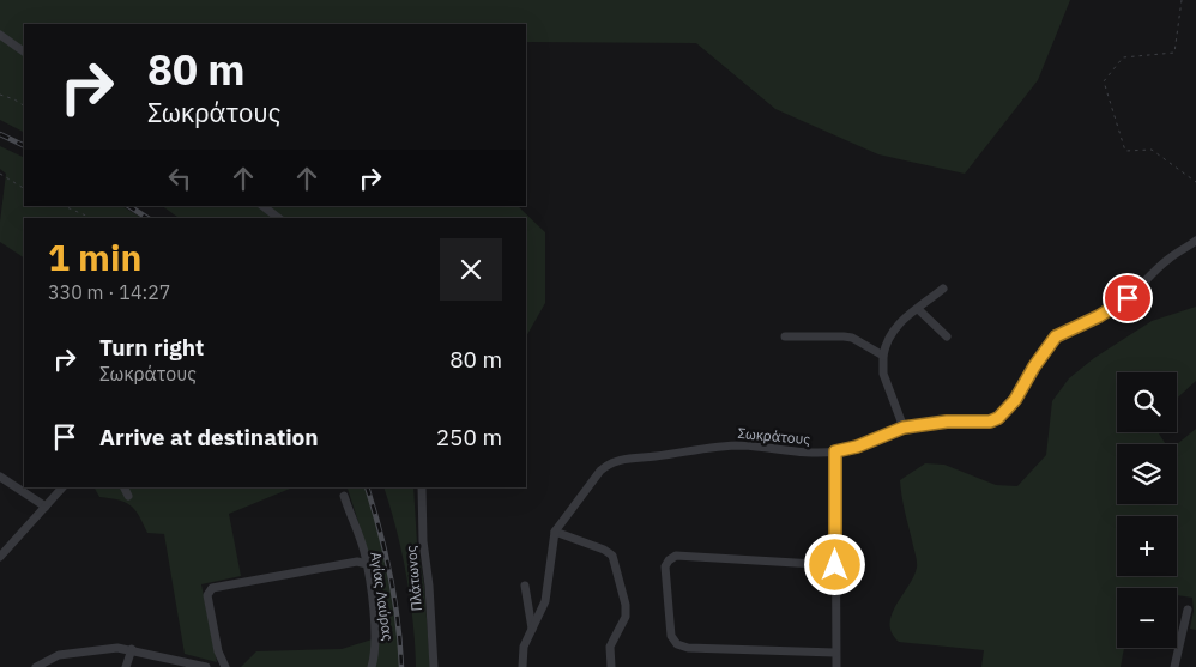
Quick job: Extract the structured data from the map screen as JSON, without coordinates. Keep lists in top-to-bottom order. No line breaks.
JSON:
{"streets":{"street":["Σωκράτους","Πλάτωνος","Αγίας Λαύρας"]},"page":{"turn":["80 m","Σωκράτους"],"heading":["1 min","330 m · 14:27"],"list":[{"name":"Turn right","note":"Σωκράτους","value":"80 m"},{"name":"Arrive at destination","value":"250 m"}],"map_buttons":["+","−"]}}
